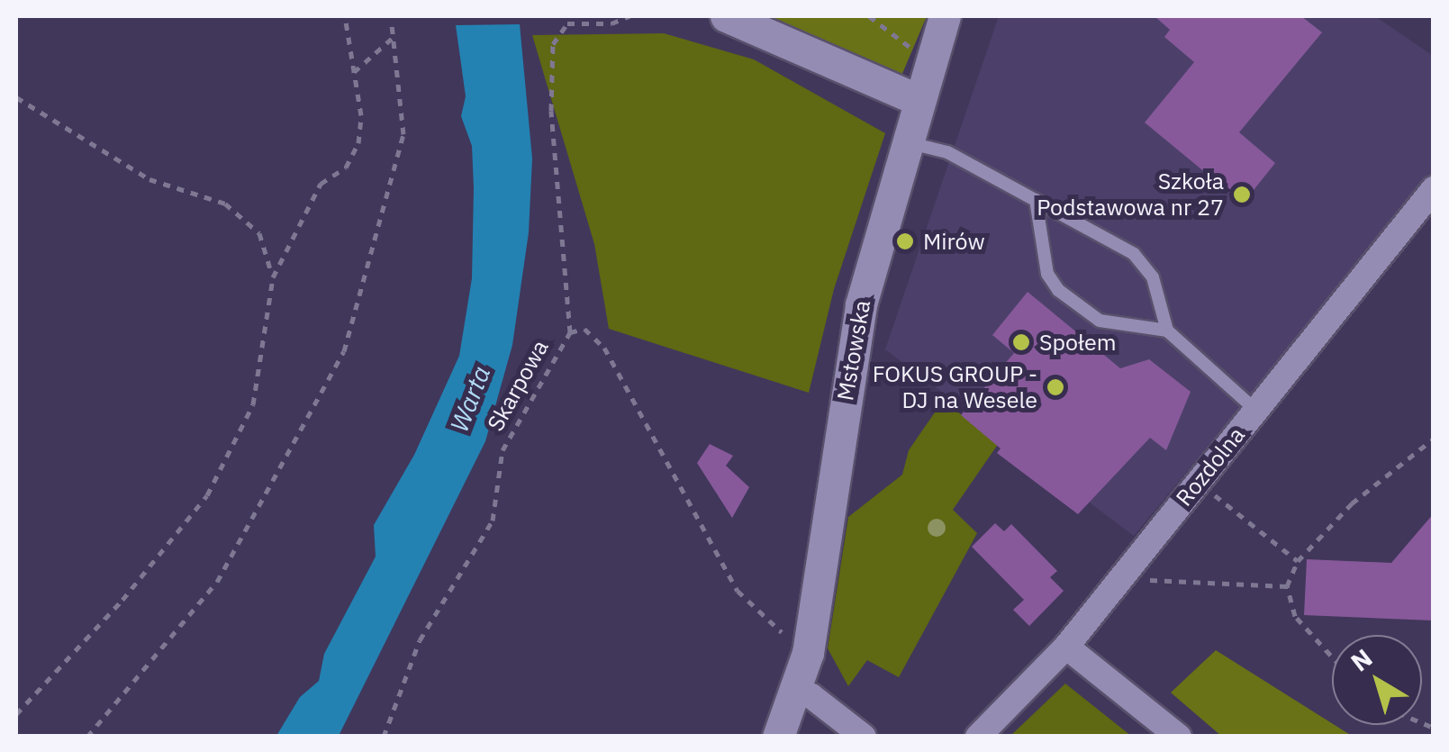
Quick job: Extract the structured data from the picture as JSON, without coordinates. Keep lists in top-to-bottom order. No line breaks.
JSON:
{"streets":{"street":["Mstowska","Rozdolna"],"path":["Skarpowa"]},"crossings":[["Mstowska","Skarpowa"]],"water":["Warta"],"places":["Szkoła Podstawowa nr 27","Mirów","Społem","FOKUS GROUP - DJ na Wesele"],"north":"top left"}
